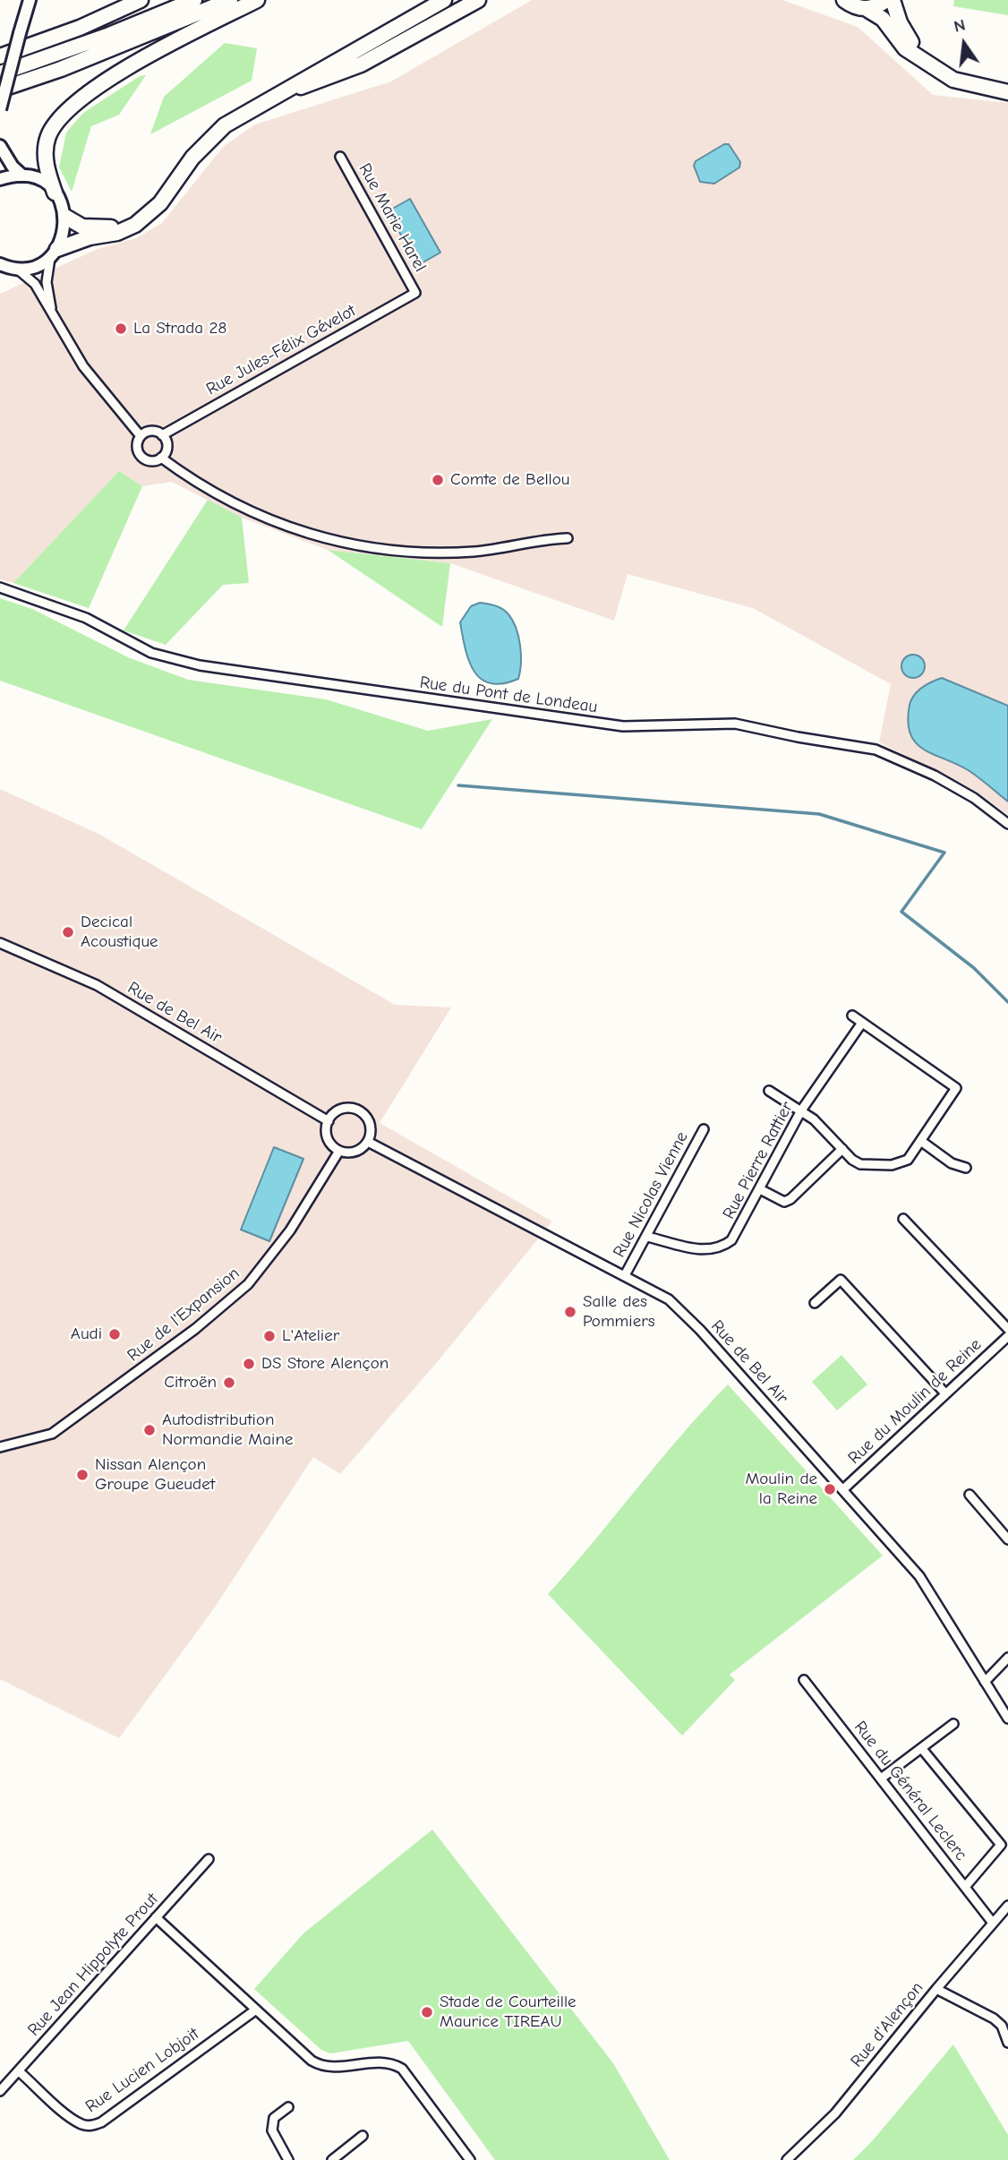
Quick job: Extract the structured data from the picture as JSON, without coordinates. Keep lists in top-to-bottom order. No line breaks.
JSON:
{"streets":{"street":["Rue Marie Harel","Rue Jules-Félix Gévelot","Rue du Pont de Londeau","Rue de Bel Air","Rue Pierre Rattier","Rue Nicolas Vienne","Rue de l'Expansion","Rue du Moulin de Reine","Rue du Général Leclerc","Rue Jean Hippolyte Prout","Rue d'Alençon","Rue Lucien Lobjoit"]},"crossings":[["Rue Marie Harel","Rue Jules-Félix Gévelot"],["Rue de Bel Air","Rue Nicolas Vienne"],["Rue de Bel Air","Rue de l'Expansion"],["Rue de Bel Air","Rue du Moulin de Reine"],["Rue Pierre Rattier","Rue Nicolas Vienne"],["Rue du Général Leclerc","Rue d'Alençon"],["Rue Jean Hippolyte Prout","Rue Lucien Lobjoit"]],"places":["La Strada 28","Comte de Bellou","Decical Acoustique","Salle des Pommiers","Audi","L'Atelier","DS Store Alençon","Citroën","Autodistribution Normandie Maine","Nissan Alençon Groupe Gueudet","Moulin de la Reine","Stade de Courteille Maurice TIREAU"],"north":"top"}
